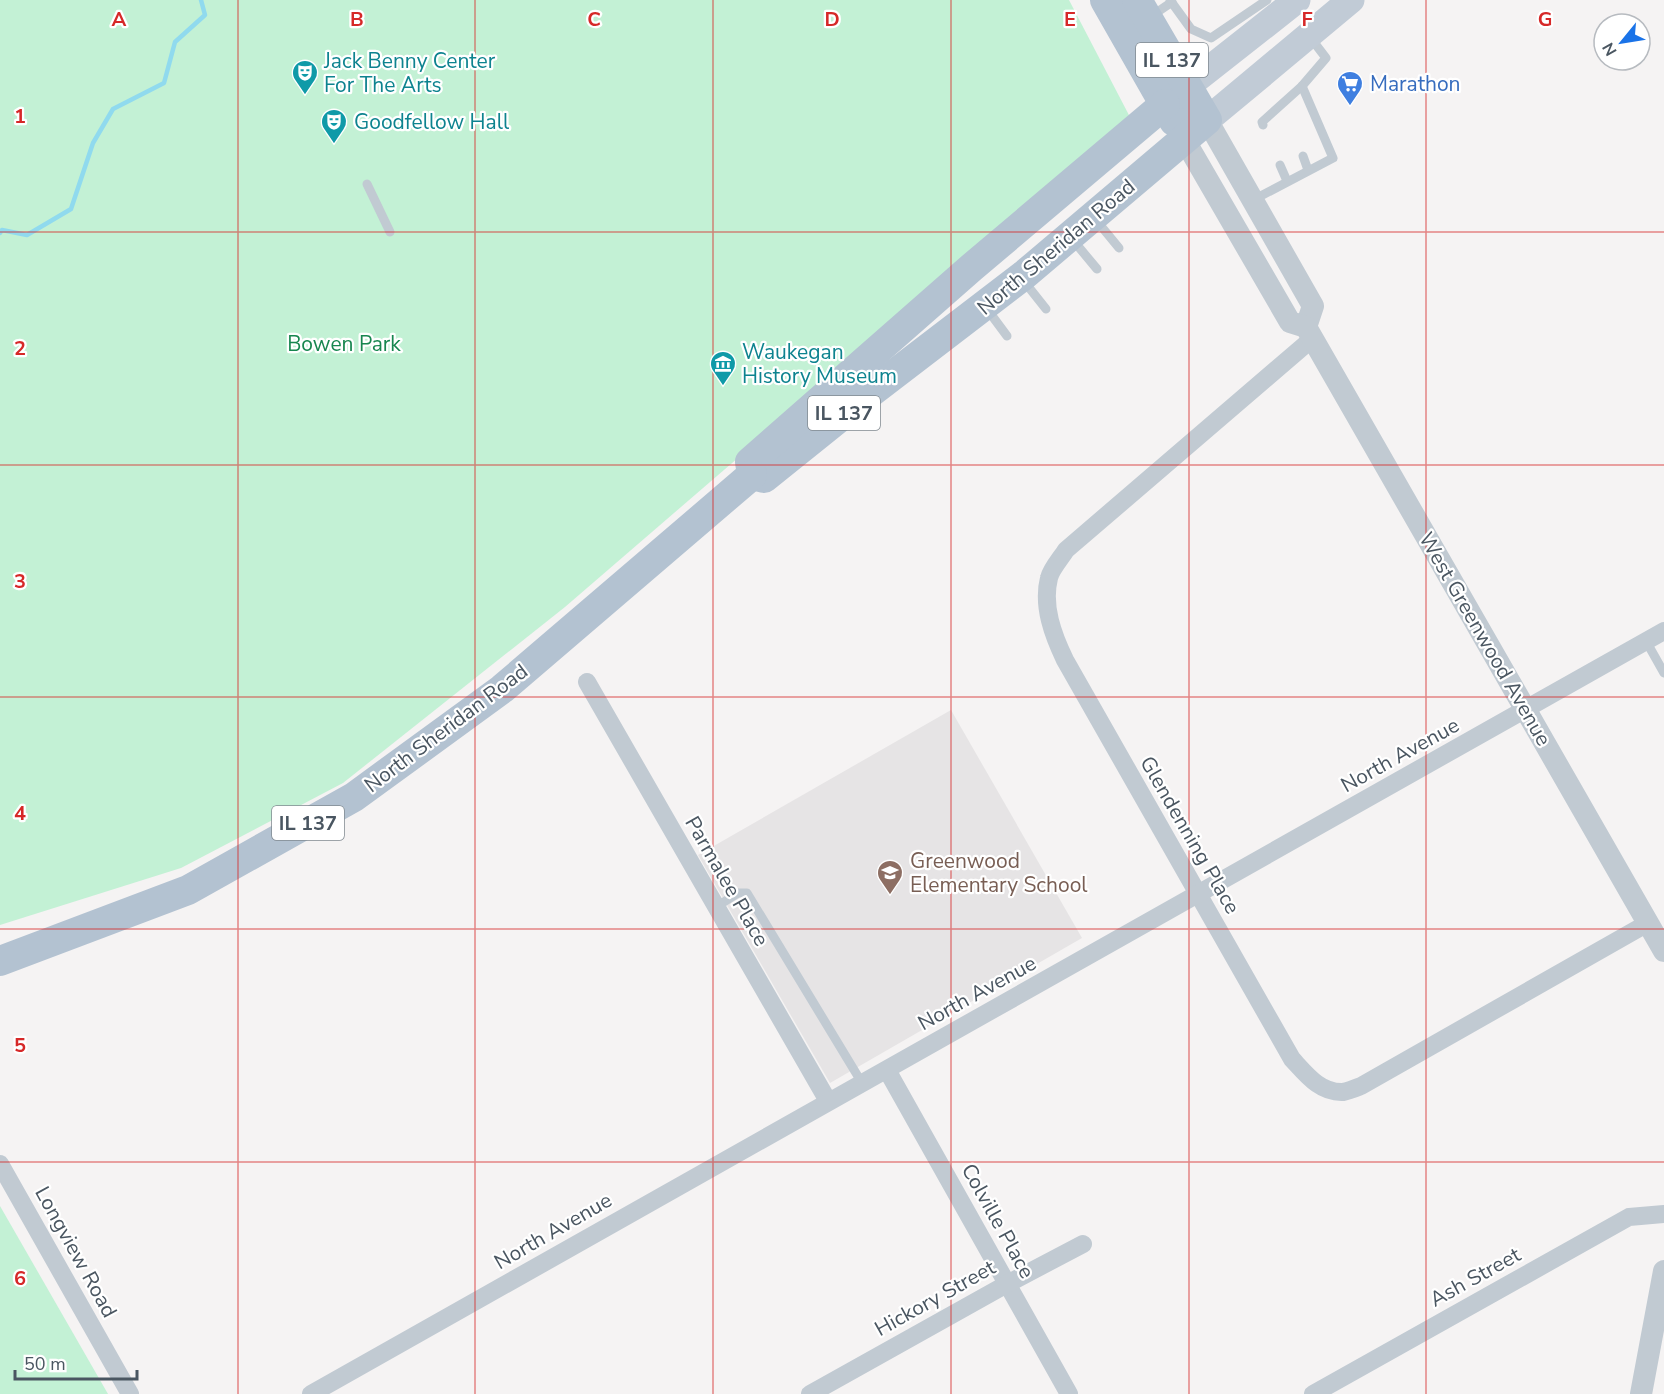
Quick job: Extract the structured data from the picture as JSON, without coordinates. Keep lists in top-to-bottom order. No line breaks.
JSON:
{"streets":{"main road":["IL 137","North Sheridan Road"],"street":["West Greenwood Avenue","North Avenue","Glendenning Place","Parmalee Place","Colville Place","Longview Road","Ash Street","Hickory Street"]},"crossings":[["IL 137","North Sheridan Road"],["North Sheridan Road","West Greenwood Avenue"],["West Greenwood Avenue","North Avenue"],["West Greenwood Avenue","Glendenning Place"],["North Avenue","Glendenning Place"],["North Avenue","Parmalee Place"],["North Avenue","Colville Place"],["Colville Place","Hickory Street"]],"parks":["Bowen Park"],"places":{"theatre":["Jack Benny Center For The Arts","Goodfellow Hall"],"supermarket":["Marathon"],"museum":["Waukegan History Museum"],"school or university":["Greenwood Elementary School"]},"scale_bar":"50 m","north":"bottom left","grid":{"columns":["A","B","C","D","E","F","G"],"rows":["1","2","3","4","5","6"]}}
